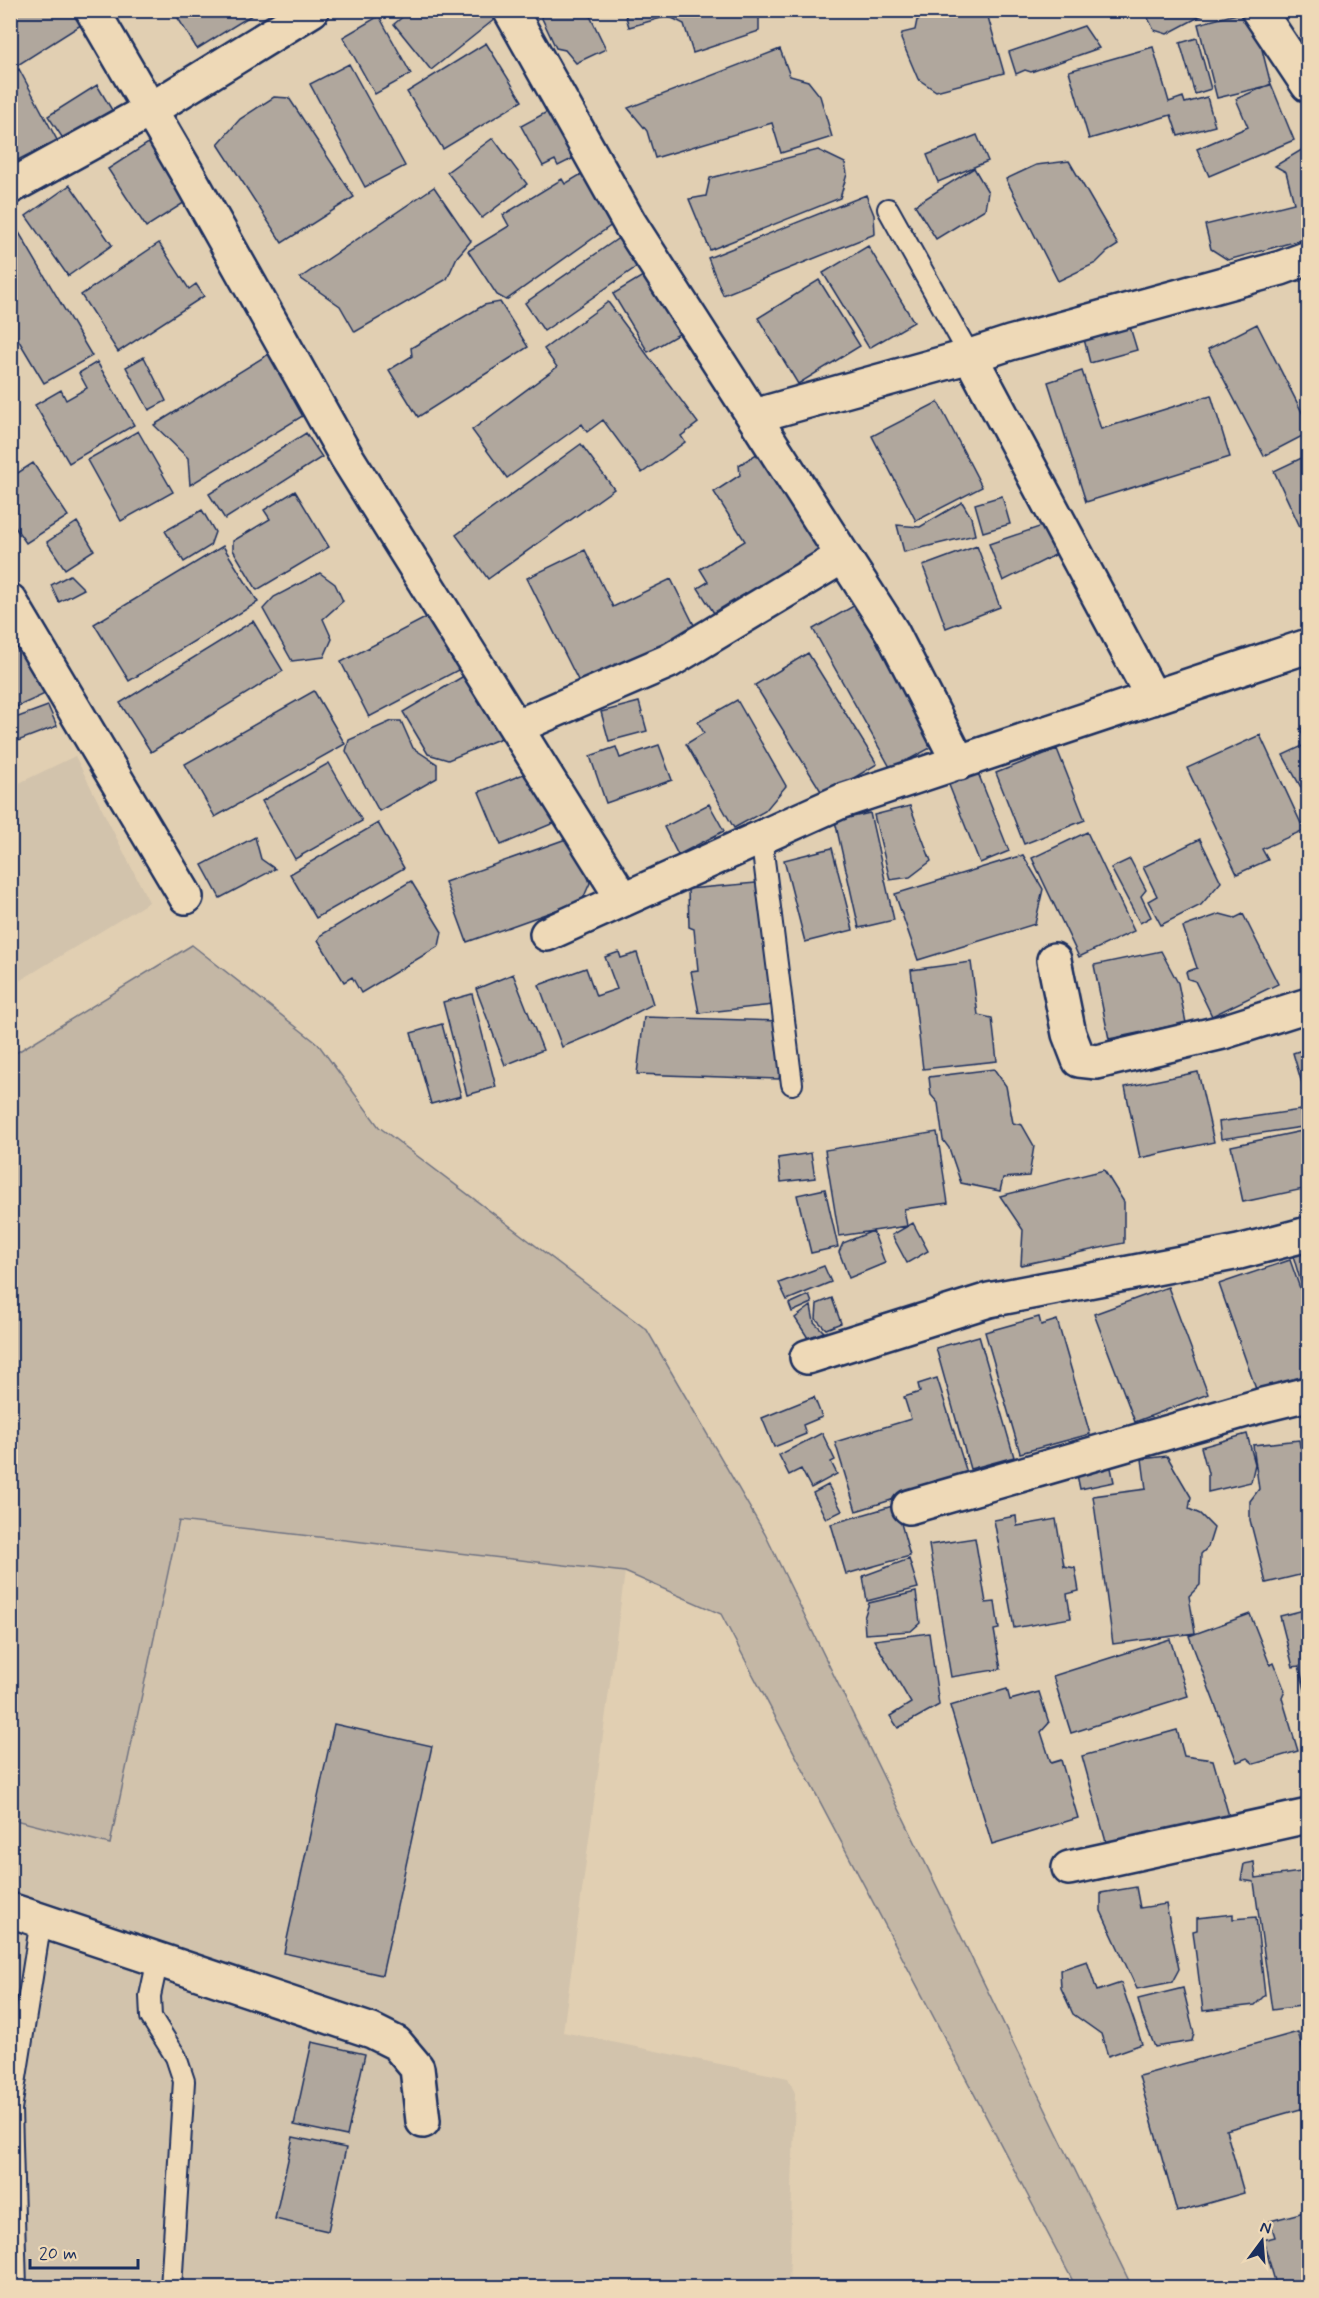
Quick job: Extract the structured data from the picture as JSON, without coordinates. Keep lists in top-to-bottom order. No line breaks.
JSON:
{"scale_bar":"20 m","north":"top"}
